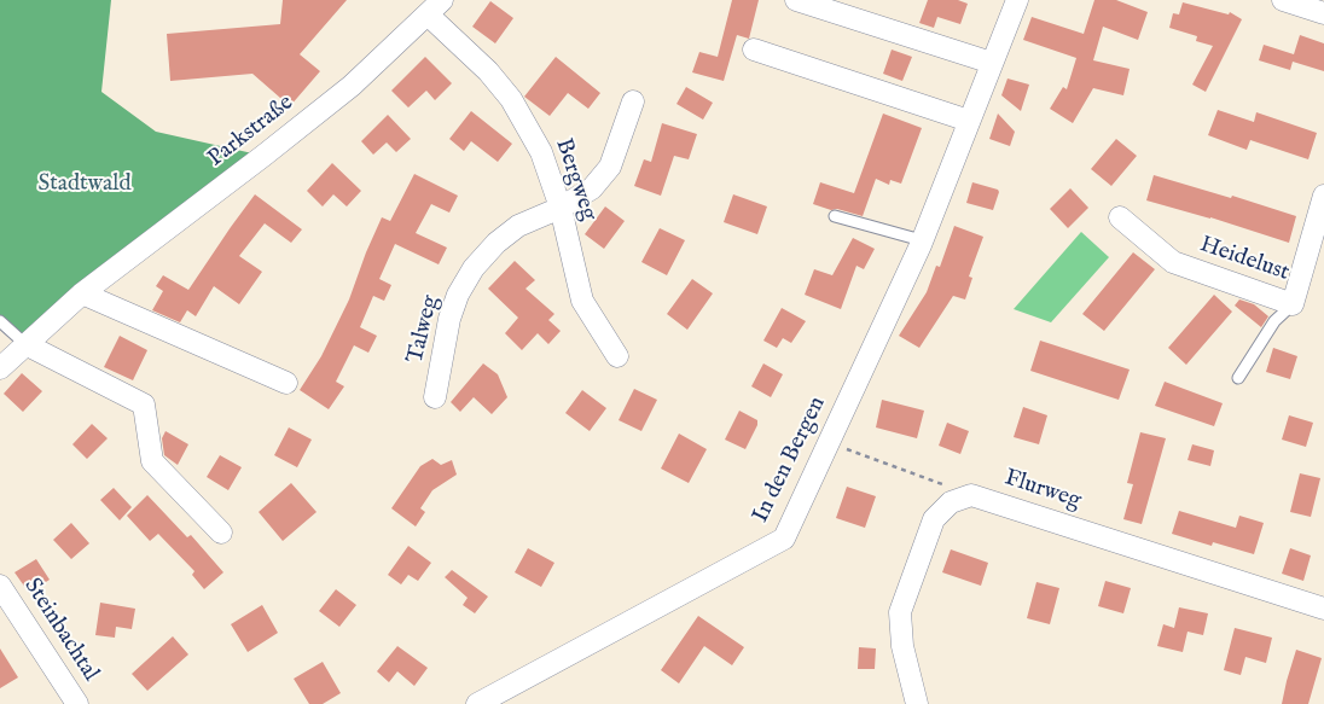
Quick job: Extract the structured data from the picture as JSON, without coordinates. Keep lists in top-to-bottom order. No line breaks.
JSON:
{"streets":{"street":["Parkstraße","Bergweg","Heidelust","Talweg","In den Bergen","Flurweg","Steinbachtal"]},"crossings":[["Parkstraße","Bergweg"],["Bergweg","Talweg"]],"parks":["Stadtwald"]}
